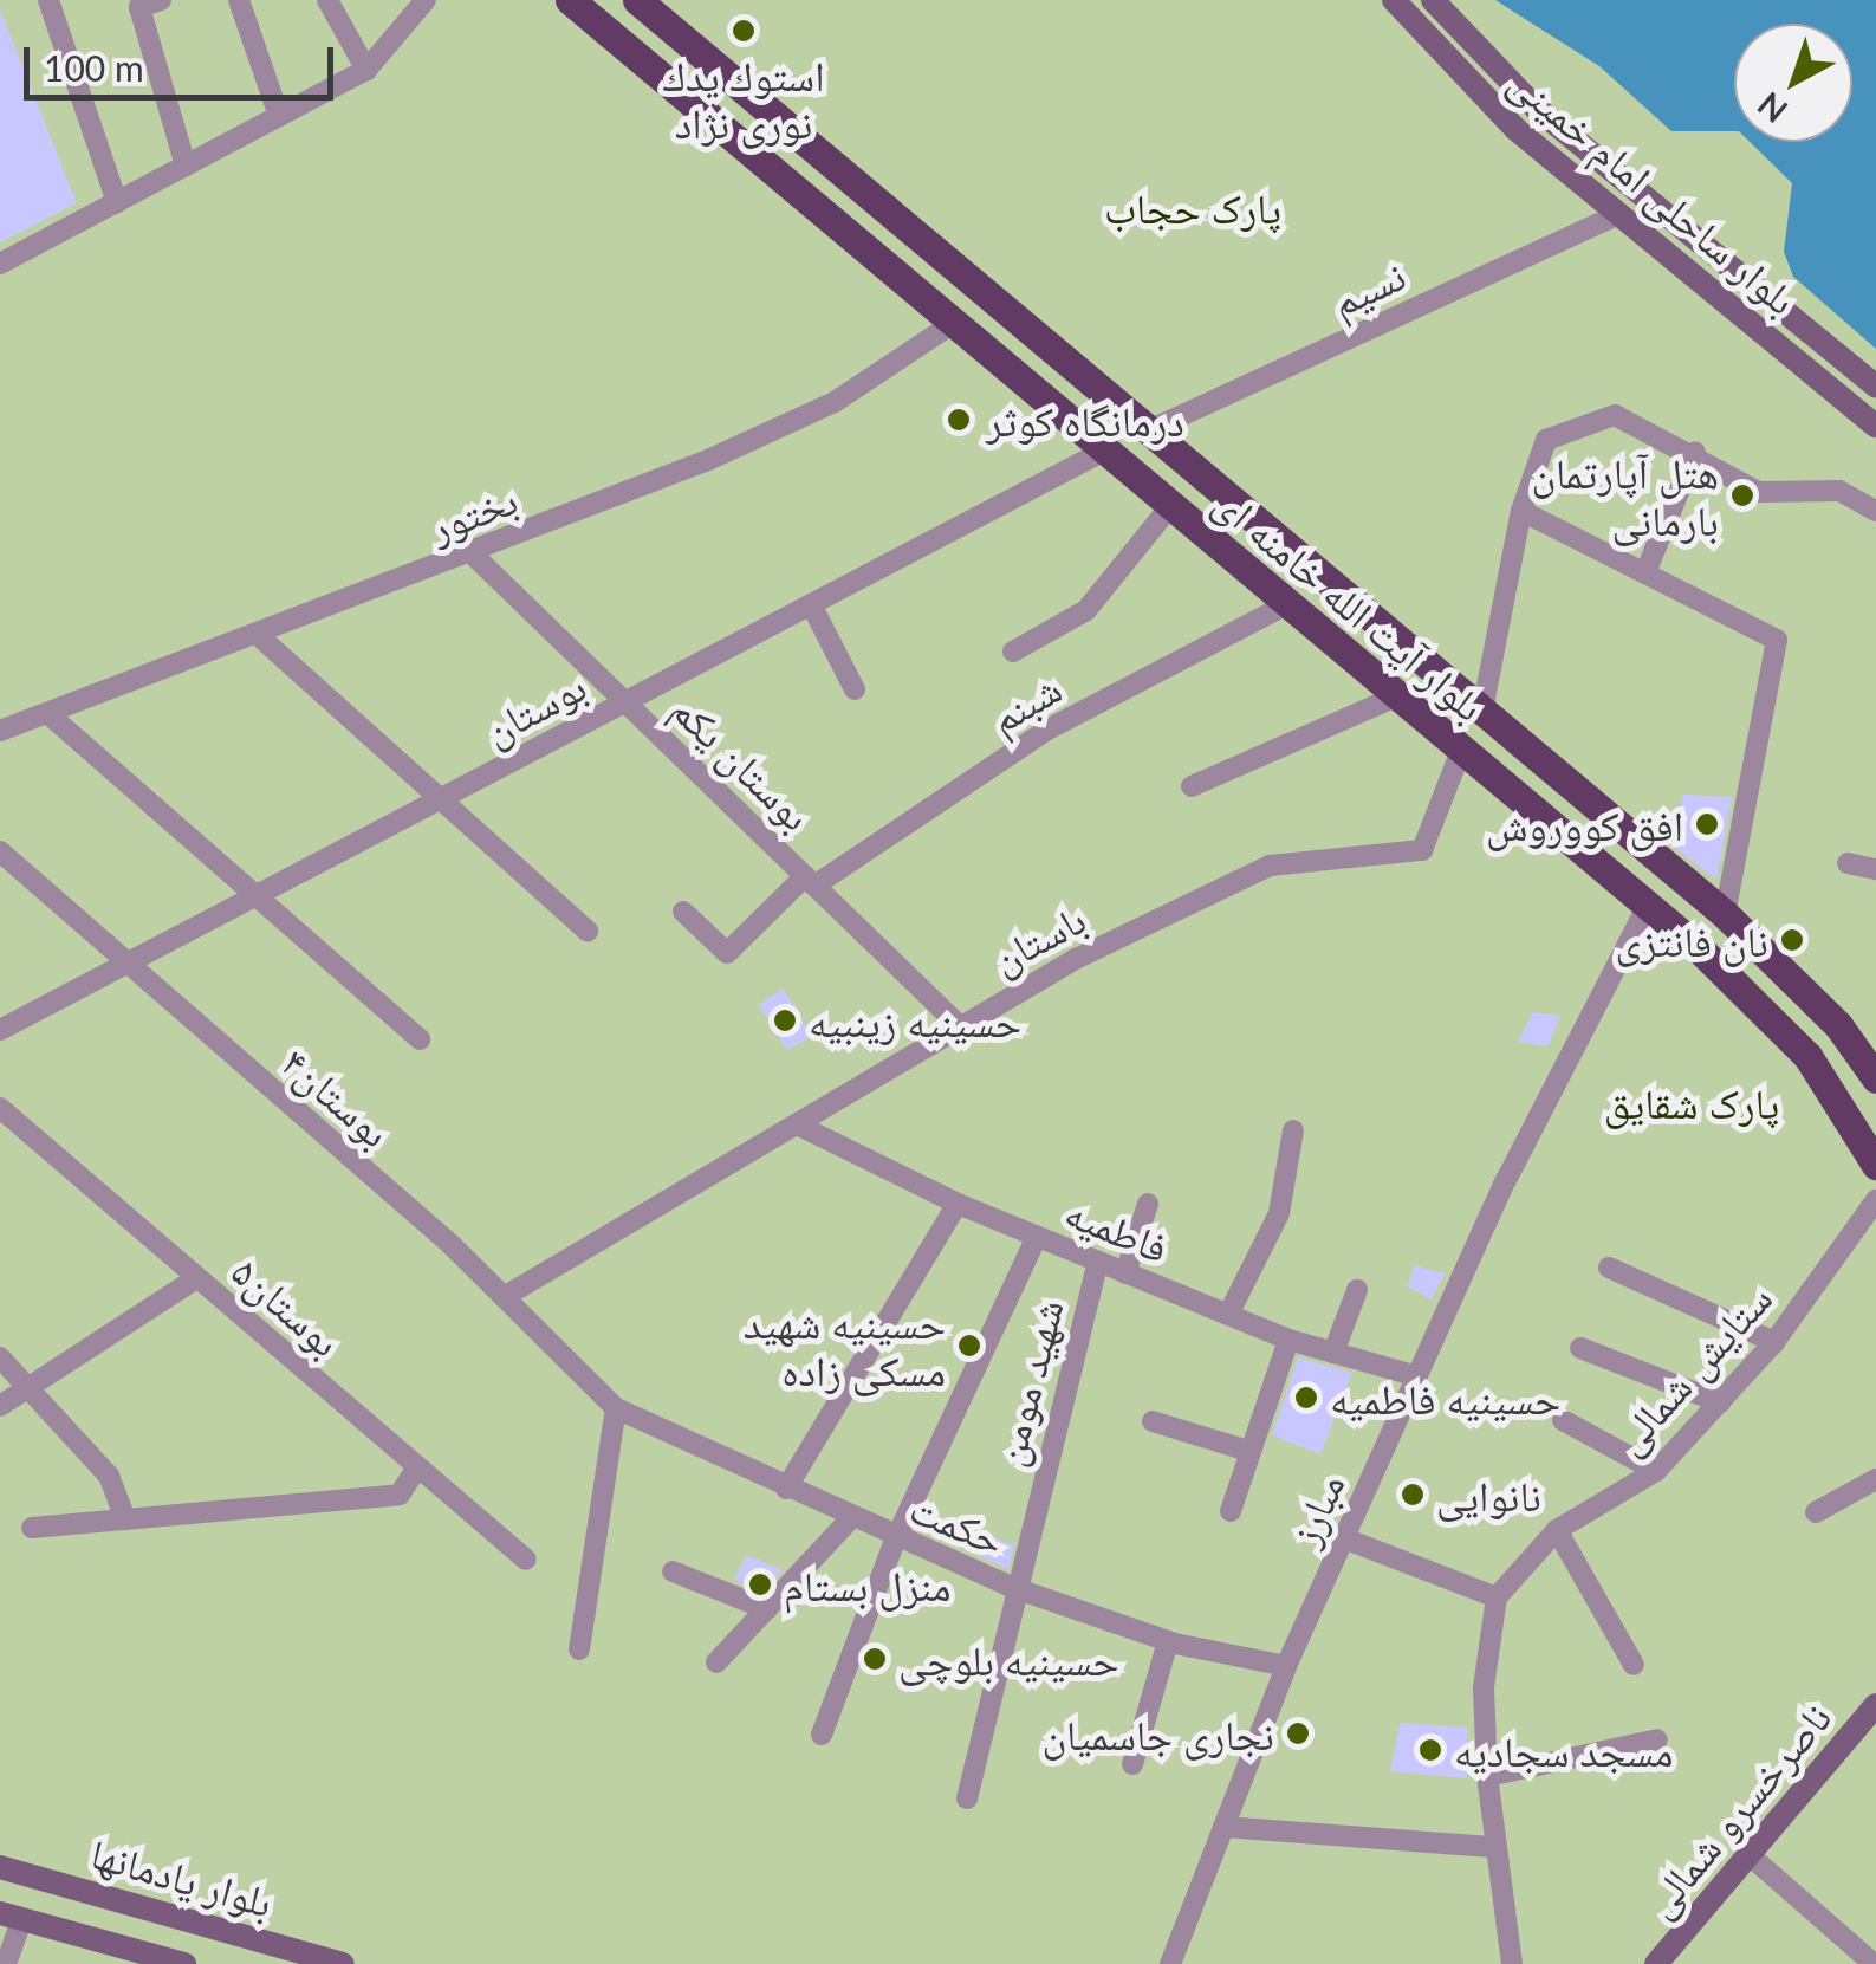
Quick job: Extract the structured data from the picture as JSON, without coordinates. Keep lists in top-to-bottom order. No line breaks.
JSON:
{"streets":{"main road":["بلوار ساحلی امام خمینی","بلوار آیت الله خامنه ای","ناصرخسرو شمالی","بلوار یادمانها"],"street":["نسیم","بختور","شبنم","بوستان","بوستان یکم","باستان","بوستان۴","فاطمیه","بوستان۵","ستایش شمالی","شهید مومن","مبارز","حکمت"]},"crossings":[["بلوار ساحلی امام خمینی","نسیم"],["نسیم","بلوار آیت الله خامنه ای"],["بختور","بلوار آیت الله خامنه ای"],["بختور","بوستان یکم"],["بلوار آیت الله خامنه ای","شبنم"],["بلوار آیت الله خامنه ای","بوستان"],["بلوار آیت الله خامنه ای","باستان"],["بلوار آیت الله خامنه ای","مبارز"],["شبنم","بوستان یکم"],["بوستان","بوستان یکم"],["بوستان","بوستان۴"],["بوستان یکم","باستان"],["باستان","بوستان۴"],["باستان","فاطمیه"],["بوستان۴","حکمت"],["فاطمیه","شهید مومن"],["فاطمیه","مبارز"],["شهید مومن","حکمت"],["مبارز","حکمت"]],"parks":["پارک حجاب","پارک شقایق"],"places":["استوك يدك نوری نژاد","درمانگاه کوثر","هتل آپارتمان بارمانی","افق کووروش","نان فانتزی","حسینیه زینبیه","حسینیه شهید مسکی زاده","حسینیه فاطمیه","نانوایی","منزل بستام","حسینیه بلوچی","نجاری جاسمیان","مسجد سجادیه"],"scale_bar":"100 m","north":"bottom left"}
